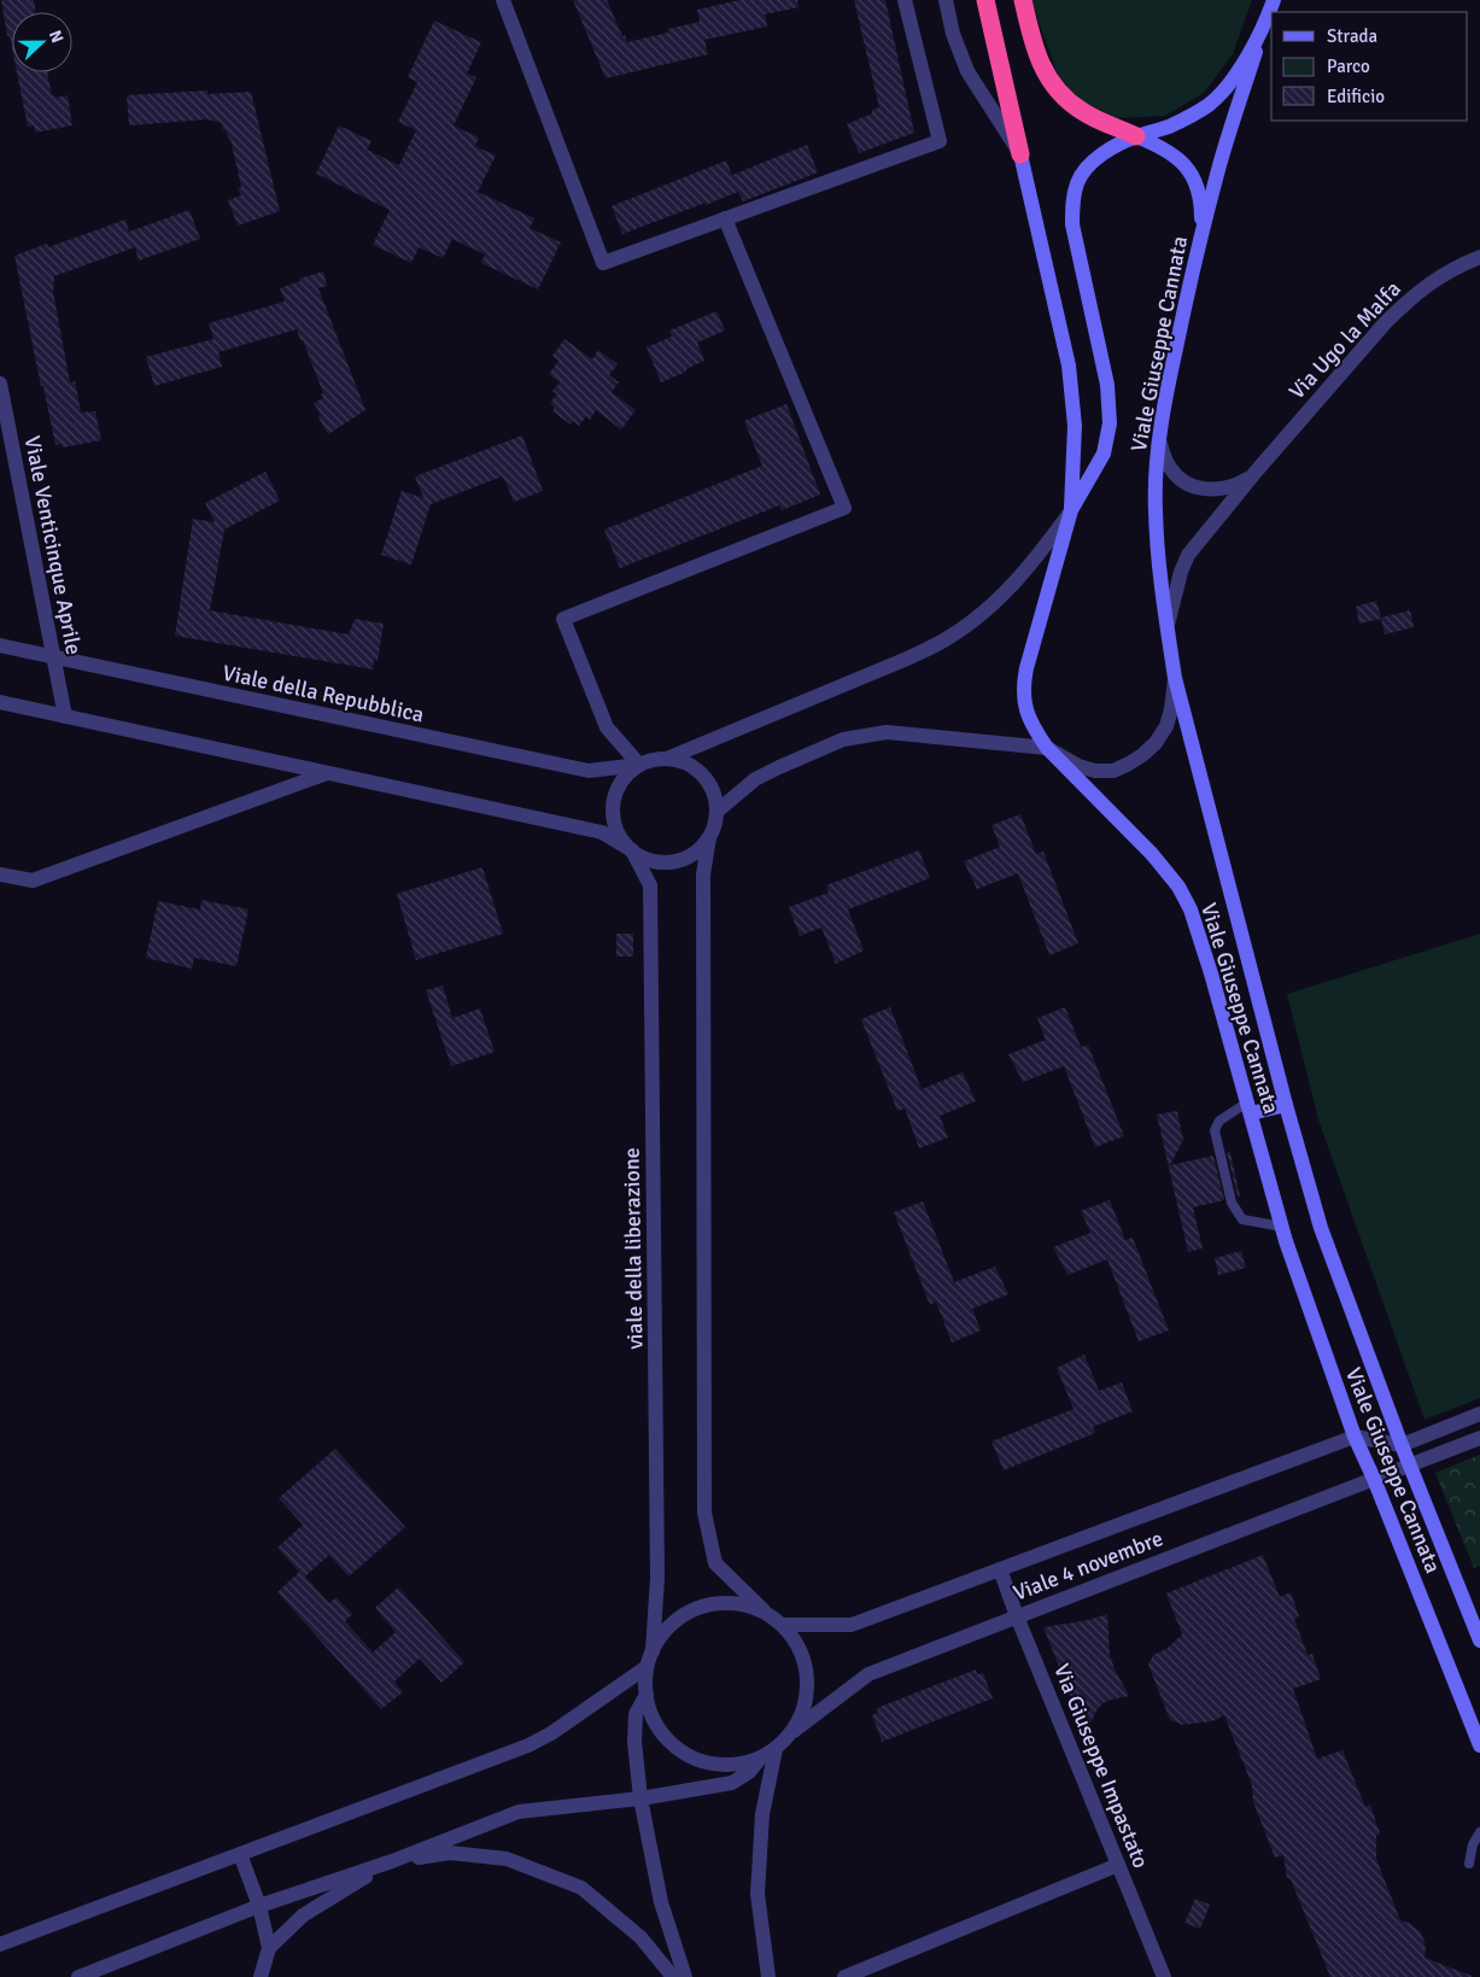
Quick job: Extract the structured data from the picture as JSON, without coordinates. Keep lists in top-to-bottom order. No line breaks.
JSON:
{"streets":{"street":["Via Ugo la Malfa","Viale Giuseppe Cannata","Viale Venticinque Aprile","Viale della Repubblica","viale della liberazione","Viale 4 novembre","Via Giuseppe Impastato"]},"crossings":[["Via Ugo la Malfa","Viale Giuseppe Cannata"],["Viale Giuseppe Cannata","Viale 4 novembre"],["Viale Venticinque Aprile","Viale della Repubblica"],["Viale della Repubblica","viale della liberazione"],["viale della liberazione","Viale 4 novembre"],["Viale 4 novembre","Via Giuseppe Impastato"]],"legend":["Strada","Parco","Edificio"],"north":"right"}
